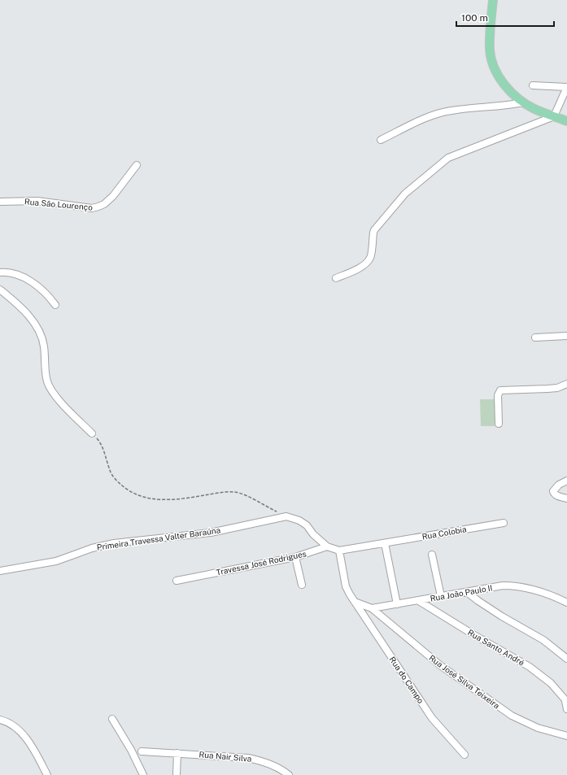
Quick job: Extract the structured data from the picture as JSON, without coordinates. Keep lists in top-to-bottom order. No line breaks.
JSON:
{"streets":{"street":["Rua São Lourenço","Rua Colobia","Primeira Travessa Valter Baraúna","Travessa José Rodrigues","Rua João Paulo II","Rua Santo André","Rua do Campo","Rua José Silva Teixeira","Rua Nair Silva"]},"crossings":[["Rua João Paulo II","Rua Santo André"],["Rua João Paulo II","Rua José Silva Teixeira"]],"scale_bar":"100 m"}
